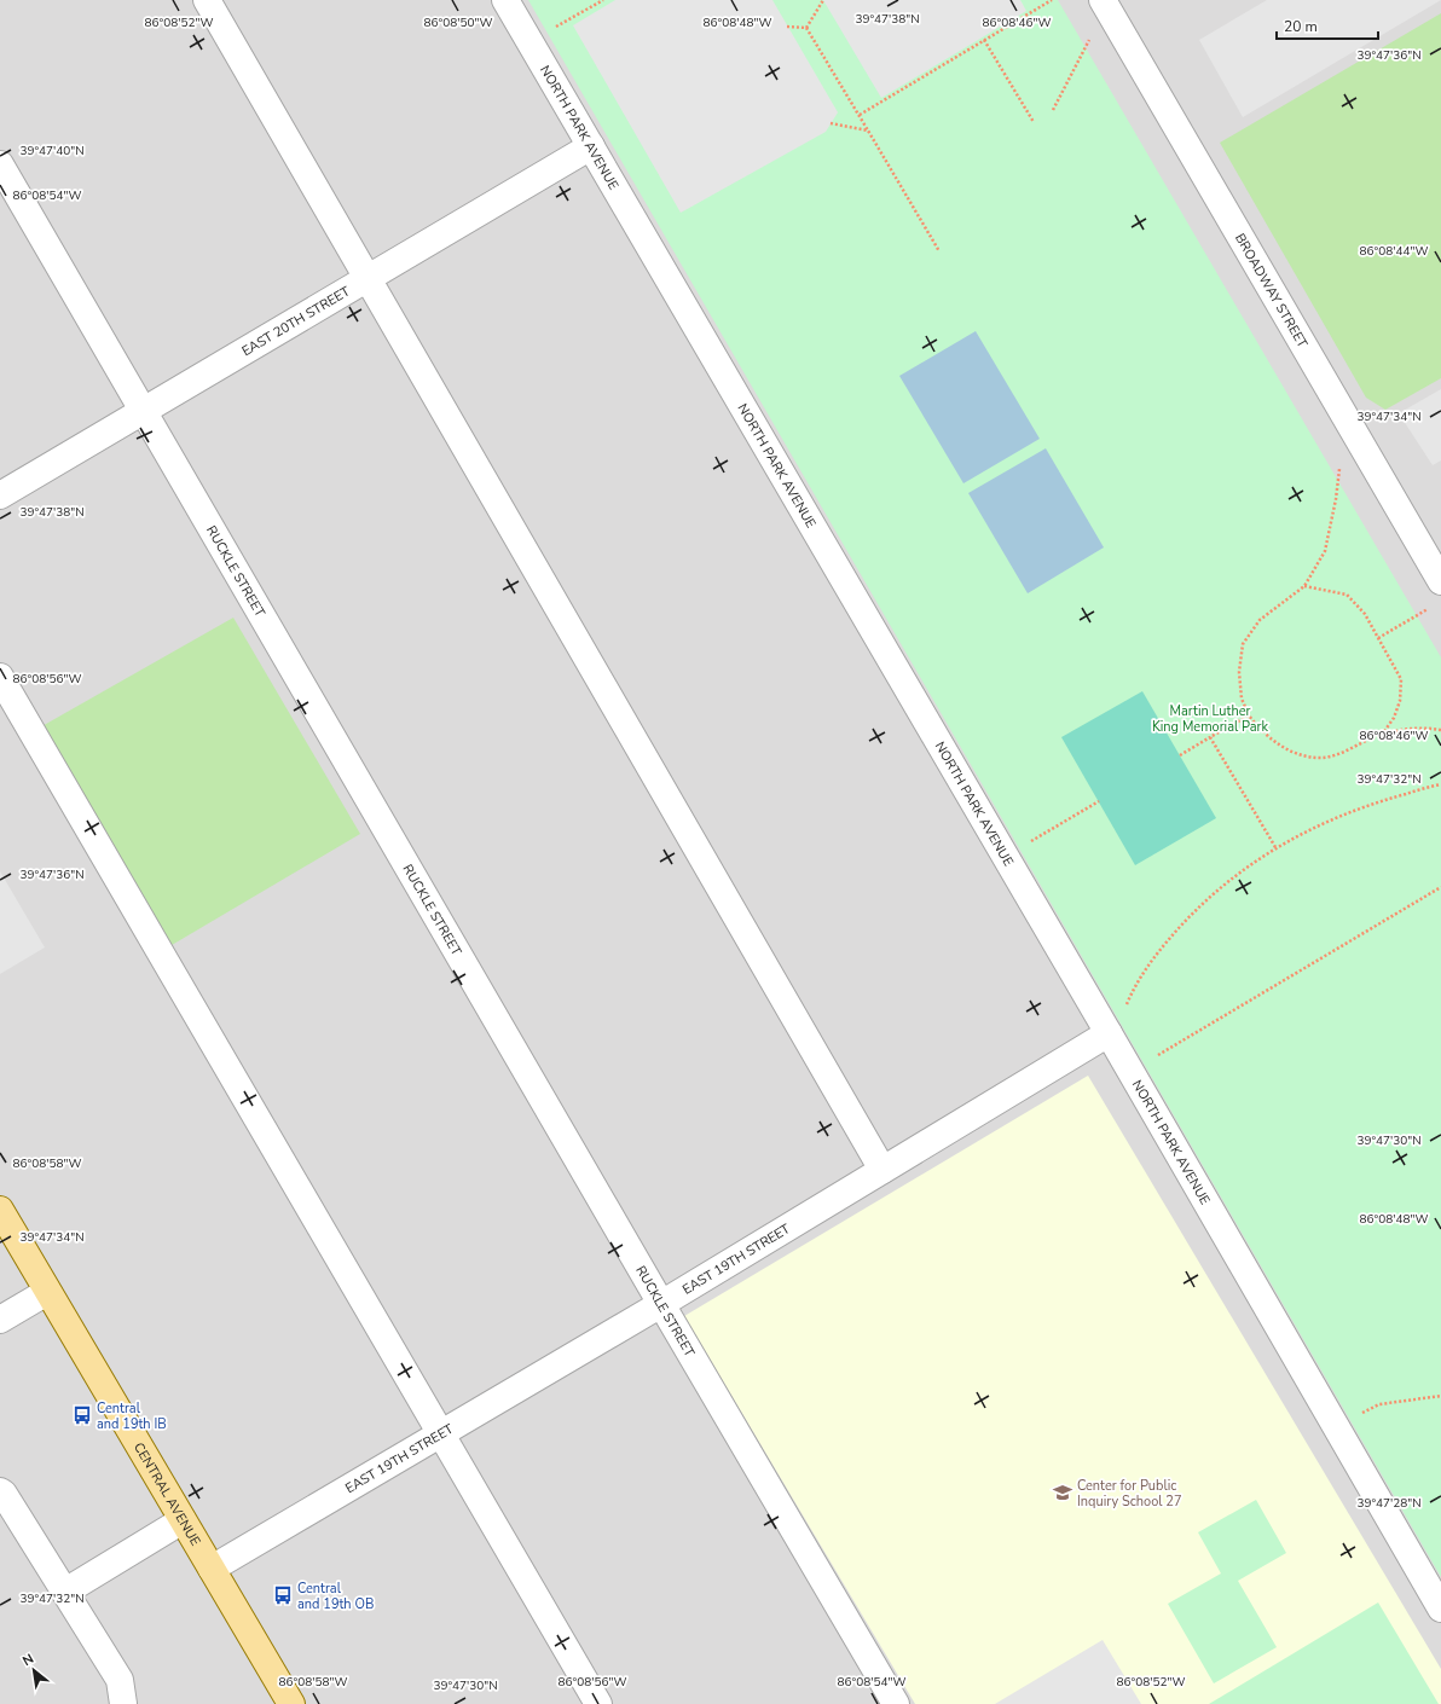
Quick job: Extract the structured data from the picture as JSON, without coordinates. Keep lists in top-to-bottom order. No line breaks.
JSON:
{"streets":{"main road":["CENTRAL AVENUE"],"street":["NORTH PARK AVENUE","BROADWAY STREET","EAST 20TH STREET","RUCKLE STREET","EAST 19TH STREET"]},"crossings":[["NORTH PARK AVENUE","EAST 20TH STREET"],["NORTH PARK AVENUE","EAST 19TH STREET"],["EAST 20TH STREET","RUCKLE STREET"],["RUCKLE STREET","EAST 19TH STREET"],["EAST 19TH STREET","CENTRAL AVENUE"]],"parks":["Martin Luther King Memorial Park"],"places":{"bus stop":["Central and 19th IB","Central and 19th OB"],"school or university":["Center for Public Inquiry School 27"]},"scale_bar":"20 m","north":"top left","coordinates":["39°47'38\"N","86°08'52\"W","86°08'50\"W","86°08'48\"W","86°08'46\"W","39°47'36\"N","39°47'40\"N","86°08'54\"W","86°08'44\"W","39°47'34\"N","86°08'56\"W","39°47'32\"N","39°47'30\"N","86°08'58\"W","39°47'28\"N"]}
